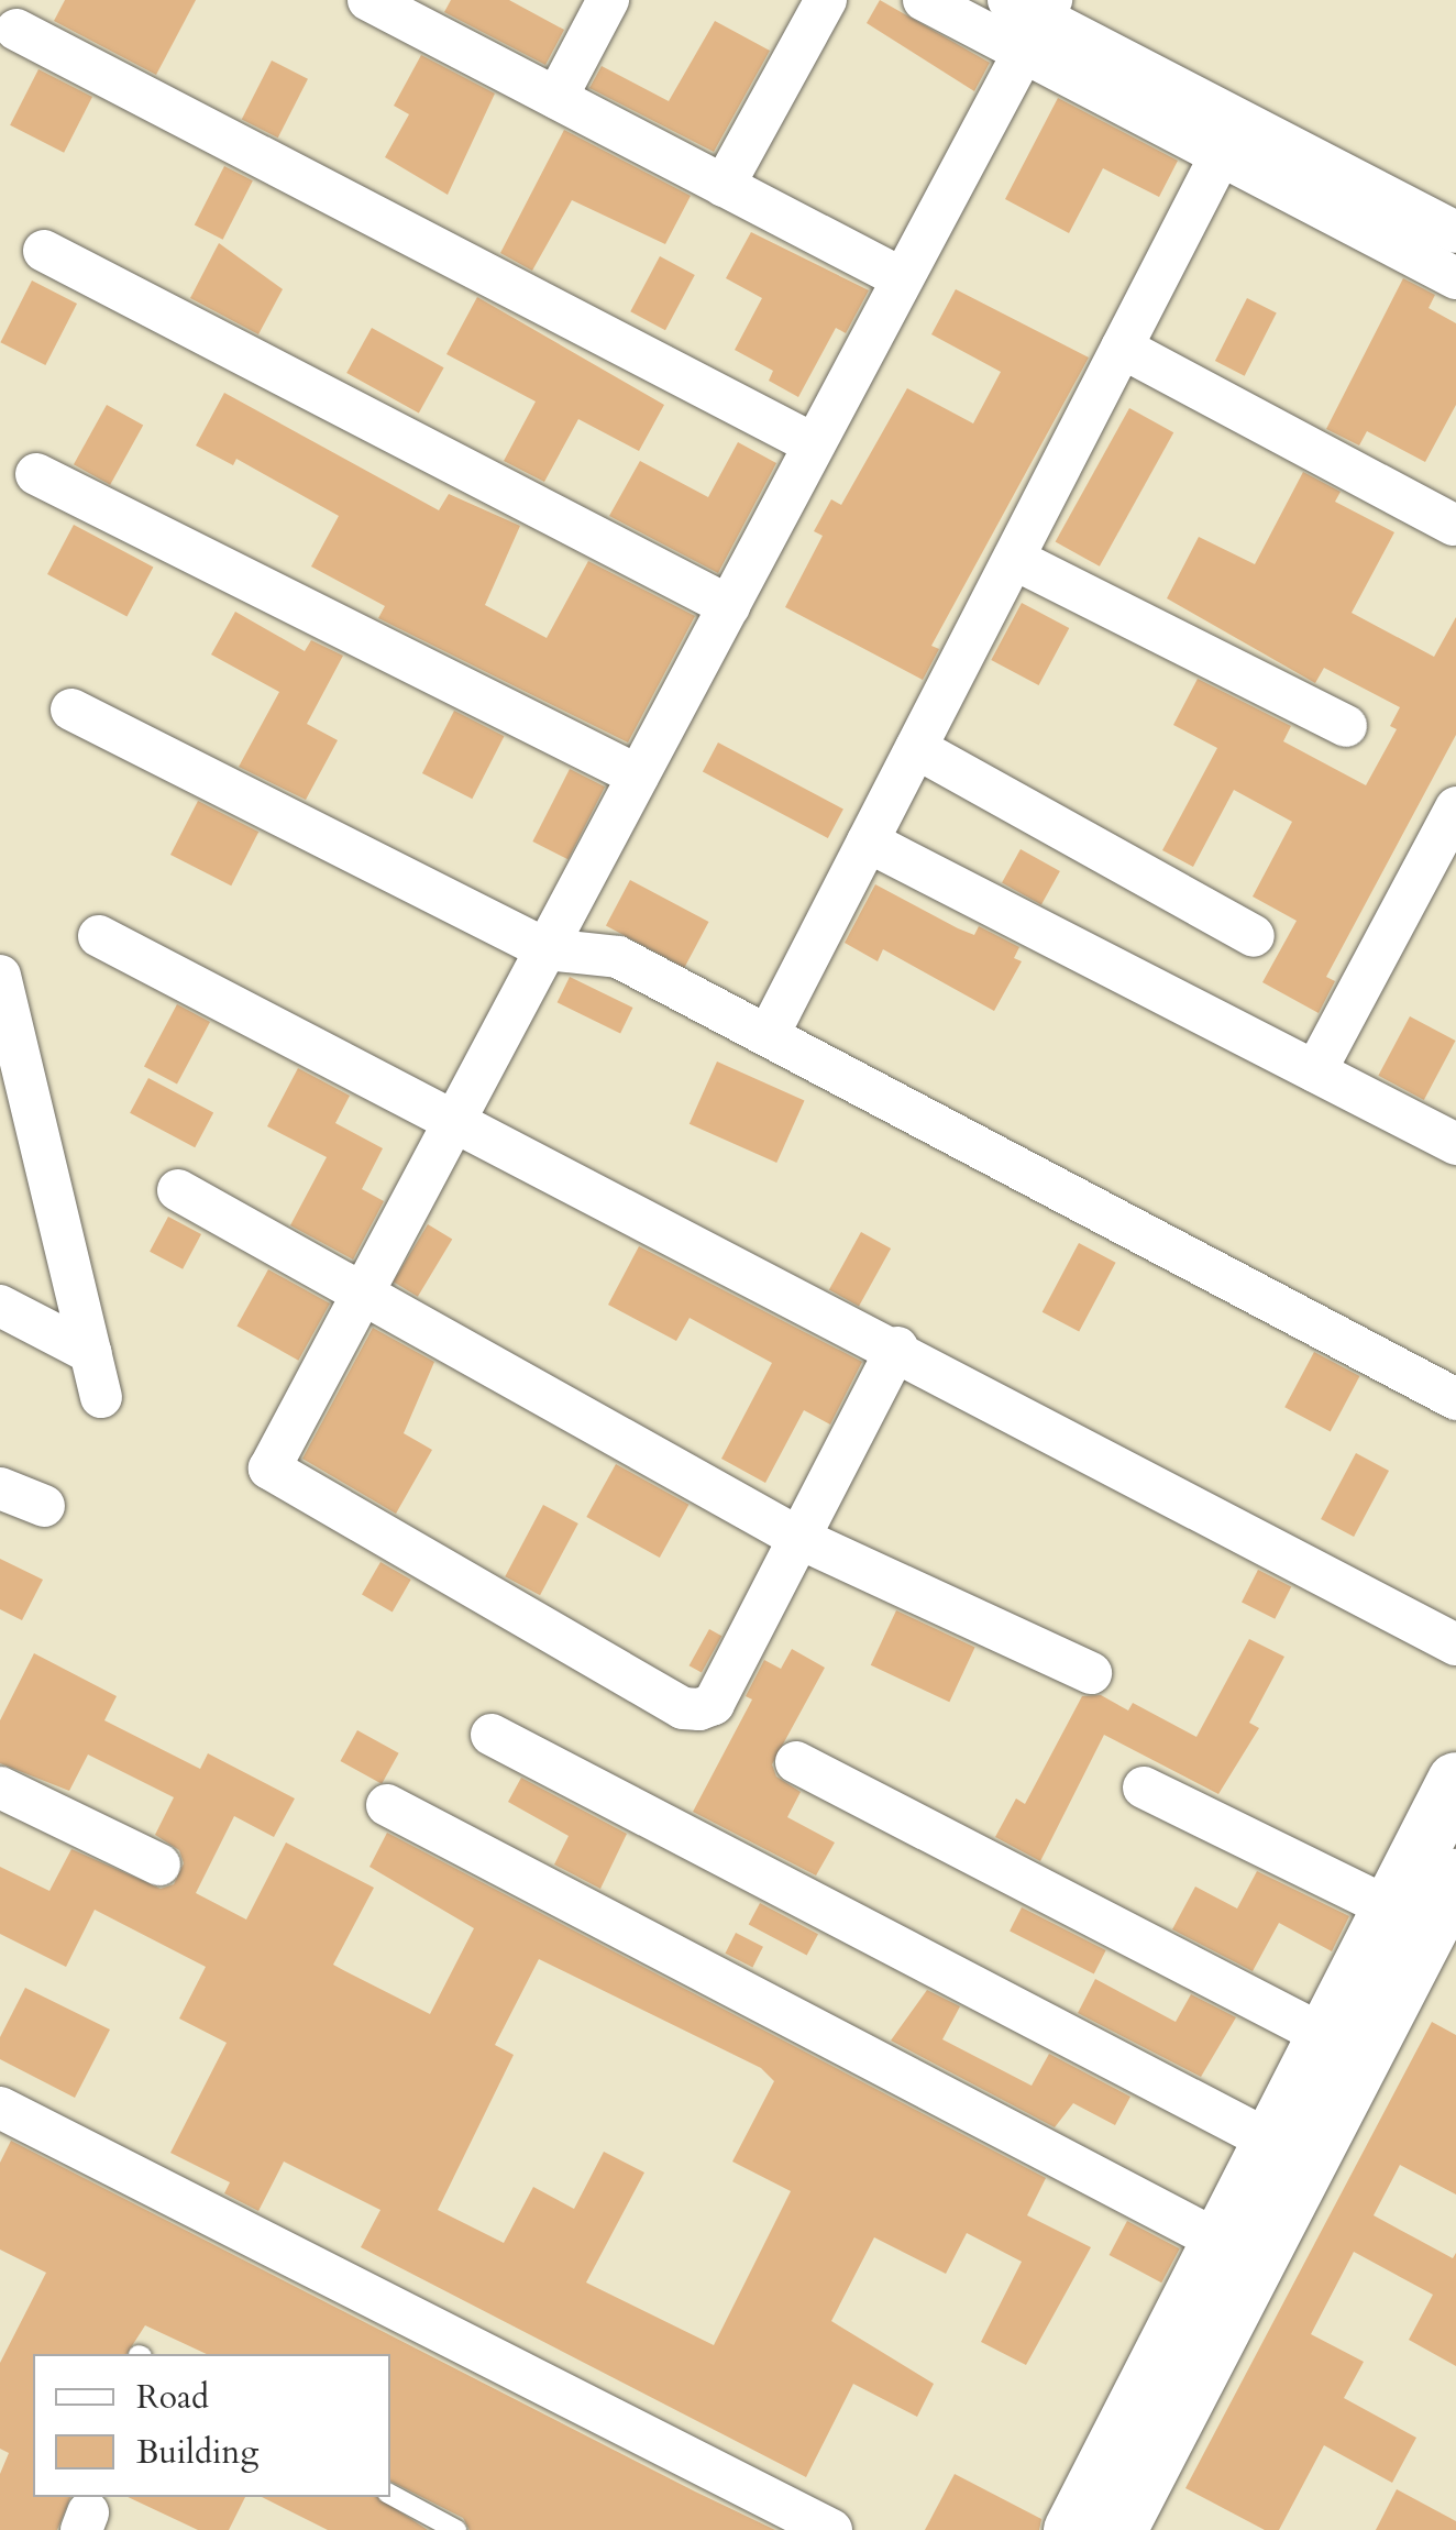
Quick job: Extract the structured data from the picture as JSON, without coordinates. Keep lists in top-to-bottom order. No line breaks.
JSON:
{"legend":["Road","Building"]}
